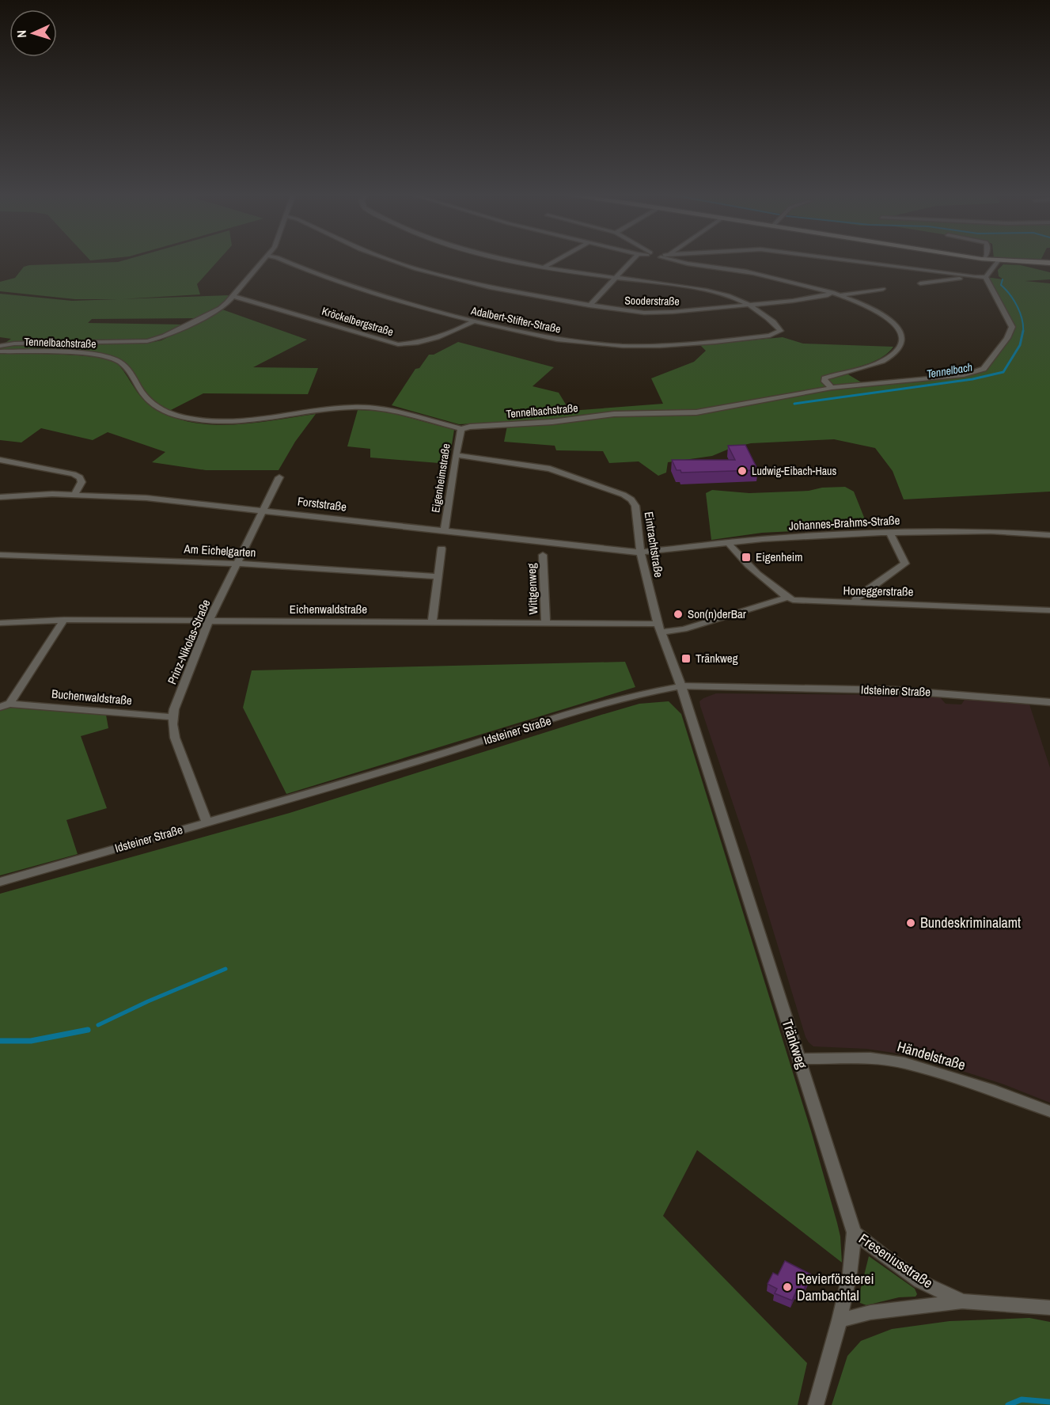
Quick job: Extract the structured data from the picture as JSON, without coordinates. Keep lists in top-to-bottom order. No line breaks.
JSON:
{"streets":{"street":["Sooderstraße","Adalbert-Stifter-Straße","Kröckelbergstraße","Tennelbachstraße","Eigenheimstraße","Forststraße","Johannes-Brahms-Straße","Eintrachtstraße","Am Eichelgarten","Wittgenweg","Honeggerstraße","Eichenwaldstraße","Prinz-Nikolas-Straße","Idsteiner Straße","Buchenwaldstraße","Tränkweg","Händelstraße","Freseniusstraße"]},"crossings":[["Sooderstraße","Adalbert-Stifter-Straße"],["Adalbert-Stifter-Straße","Kröckelbergstraße"],["Tennelbachstraße","Eigenheimstraße"],["Eigenheimstraße","Forststraße"],["Eigenheimstraße","Eintrachtstraße"],["Forststraße","Johannes-Brahms-Straße"],["Forststraße","Eintrachtstraße"],["Forststraße","Prinz-Nikolas-Straße"],["Johannes-Brahms-Straße","Eintrachtstraße"],["Eintrachtstraße","Eichenwaldstraße"],["Eintrachtstraße","Idsteiner Straße"],["Eintrachtstraße","Tränkweg"],["Am Eichelgarten","Prinz-Nikolas-Straße"],["Wittgenweg","Eichenwaldstraße"],["Honeggerstraße","Eichenwaldstraße"],["Eichenwaldstraße","Prinz-Nikolas-Straße"],["Eichenwaldstraße","Buchenwaldstraße"],["Prinz-Nikolas-Straße","Idsteiner Straße"],["Prinz-Nikolas-Straße","Buchenwaldstraße"],["Idsteiner Straße","Tränkweg"],["Tränkweg","Händelstraße"],["Tränkweg","Freseniusstraße"]],"water":["Tennelbach"],"places":{"other":["Ludwig-Eibach-Haus","Son(n)derBar","Bundeskriminalamt","Revierförsterei Dambachtal"],"transit":["Eigenheim","Tränkweg"]},"north":"left"}
